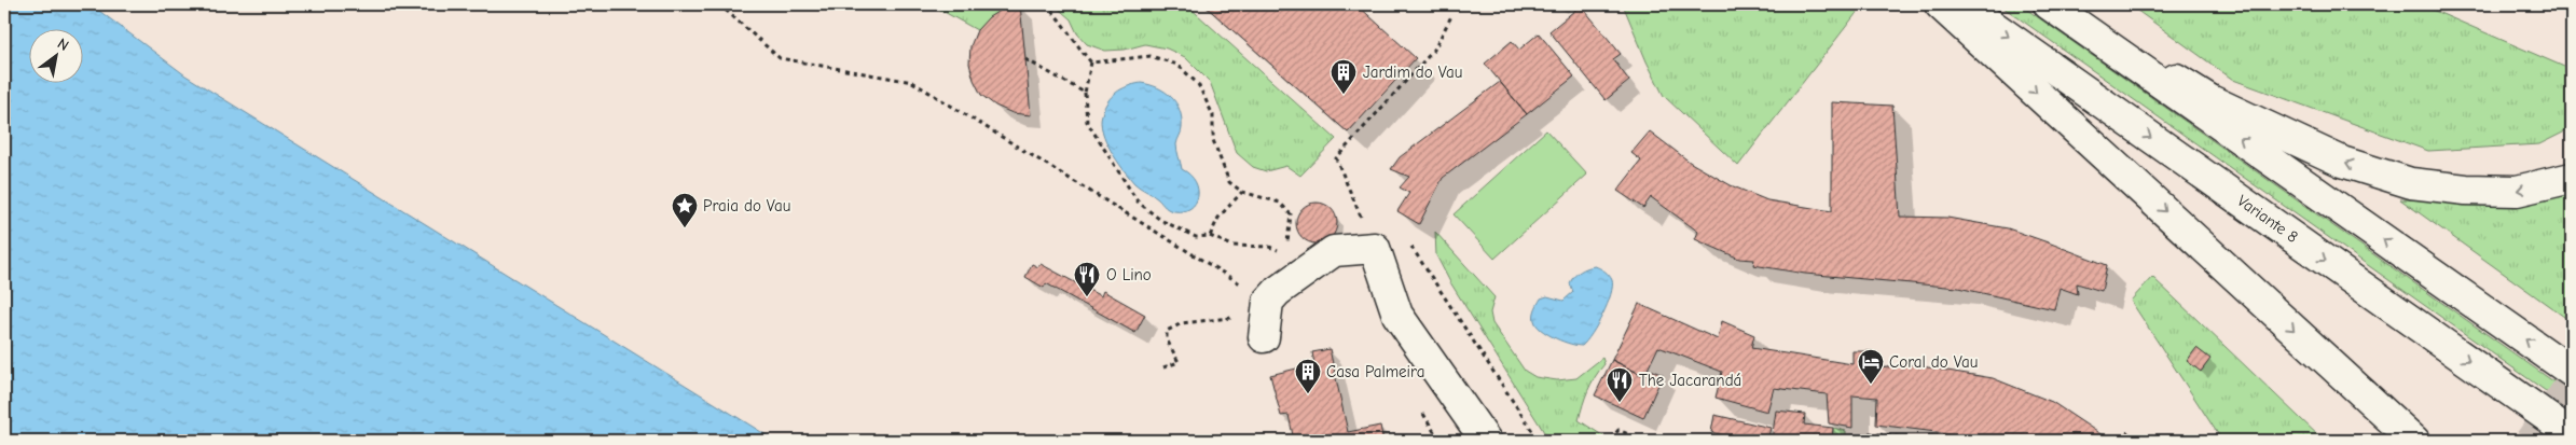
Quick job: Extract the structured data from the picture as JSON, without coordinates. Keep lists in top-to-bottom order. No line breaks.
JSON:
{"streets":{"street":["Variante 8"]},"places":{"building":["Jardim do Vau","Casa Palmeira"],"place":["Praia do Vau"],"restaurant":["O Lino","The Jacarandá"],"hotel":["Coral do Vau"]},"north":"top right"}
